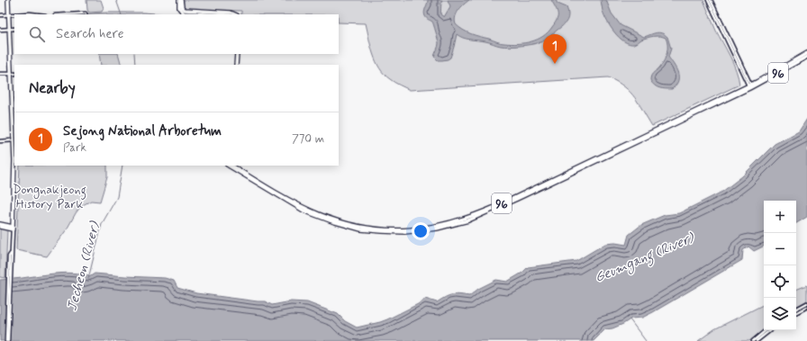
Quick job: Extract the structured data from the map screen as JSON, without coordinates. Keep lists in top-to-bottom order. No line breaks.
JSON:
{"streets":{"main road":["96"]},"water":["Geumgang (River)","Jecheon (River)"],"parks":["Dongnakjeong History Park"],"page":{"search":"Search here","pins":"1","heading":"Nearby","list":[{"mark":"1","name":"Sejong National Arboretum","note":"Park","value":"770 m"}],"map_buttons":["+","−"]}}
